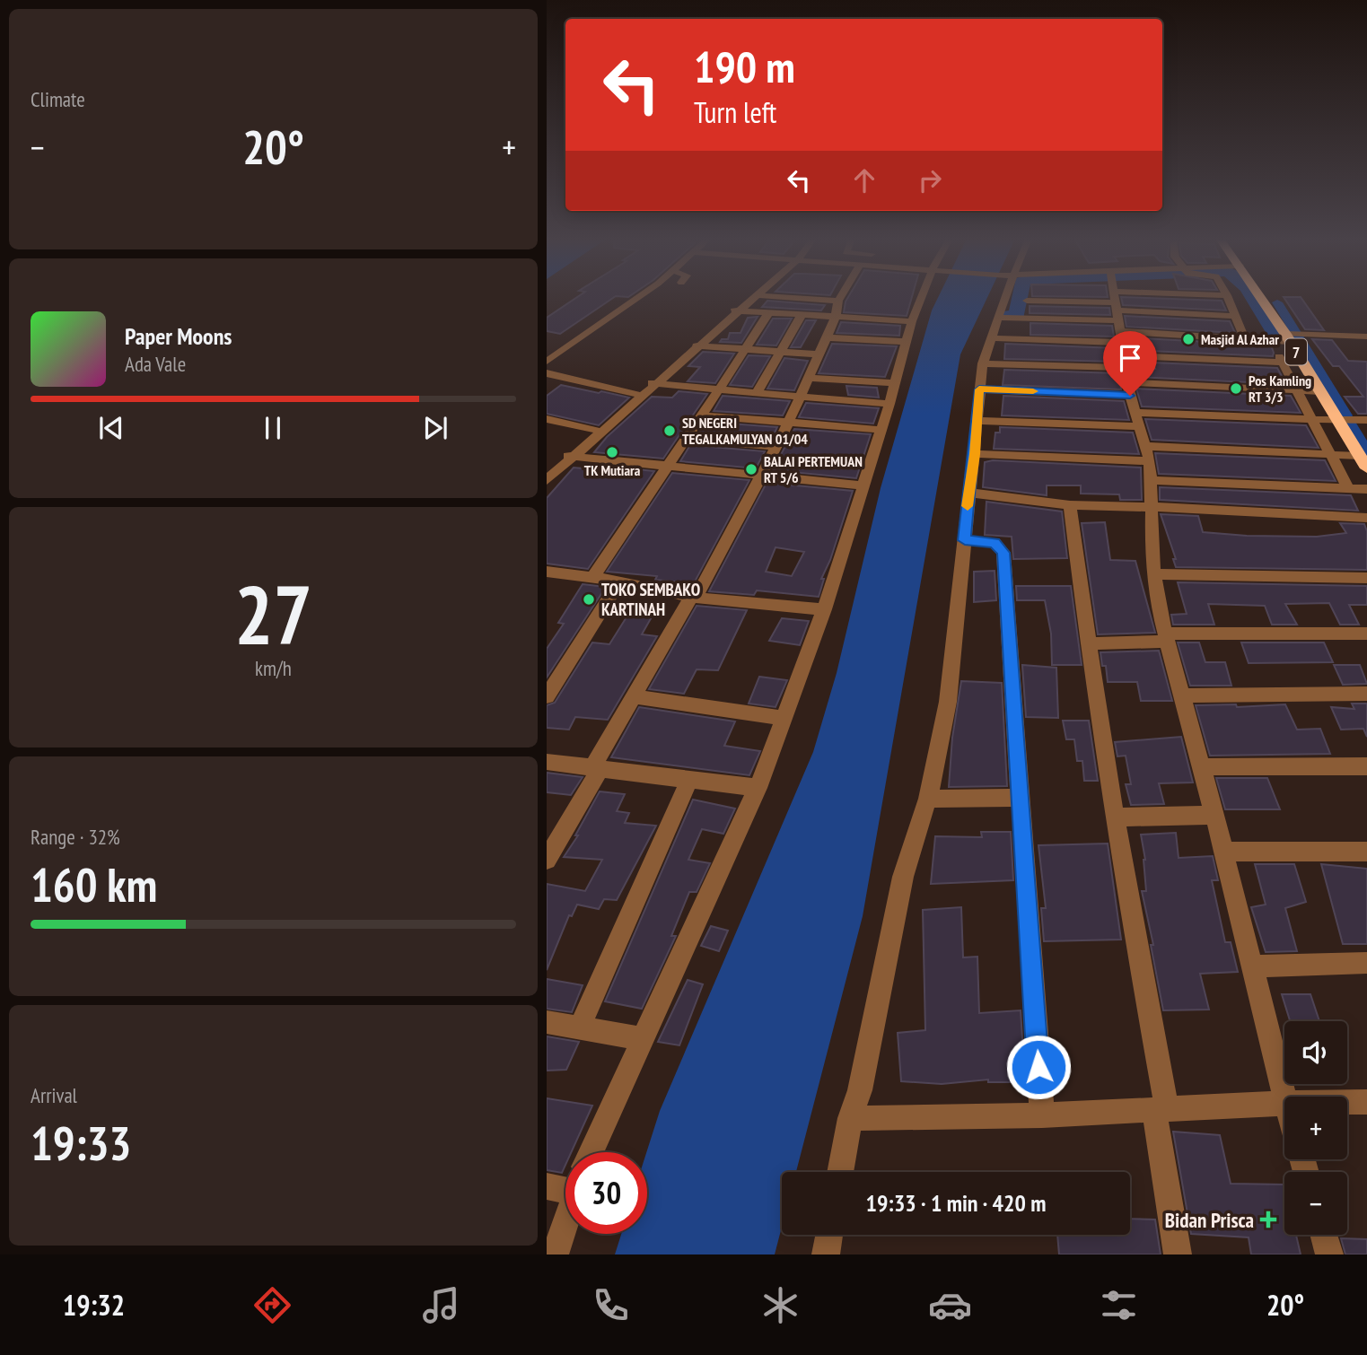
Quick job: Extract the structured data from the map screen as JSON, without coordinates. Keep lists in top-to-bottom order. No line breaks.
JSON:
{"streets":{"highway":["7"]},"places":{"other":["Masjid Al Azhar","Pos Kamling RT 3/3","SD NEGERI TEGALKAMULYAN 01/04","TK Mutiara","BALAI PERTEMUAN RT 5/6","TOKO SEMBAKO KARTINAH"],"health":["Bidan Prisca"]},"page":{"tile":["Climate",["27","km/h"],["Range · 32%","160 km"],["Arrival","19:33"]],"turn":["190 m","Turn left"],"heat":["−","20°","+"],"song":["Paper Moons","Ada Vale"],"map_buttons":["+","−"],"limit":"30","trip":"19:33 · 1 min · 420 m","tabs":["19:32","20°"]}}
